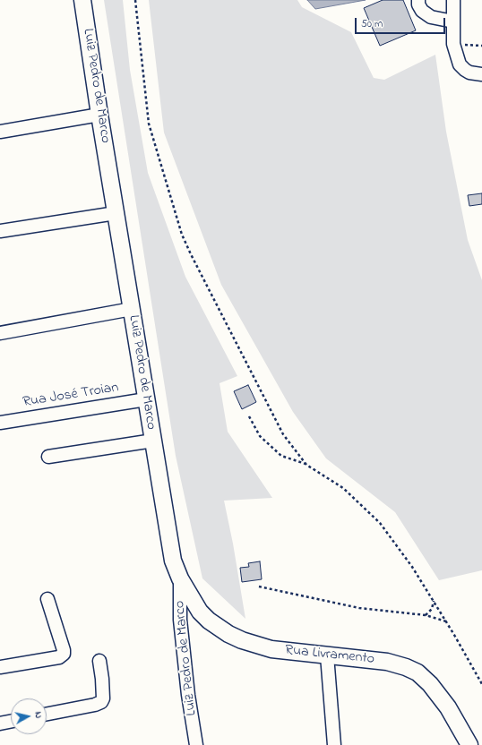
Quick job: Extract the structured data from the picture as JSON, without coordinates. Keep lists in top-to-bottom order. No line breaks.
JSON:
{"streets":{"main road":["Luiz Pedro de Marco","Rua Livramento"],"street":["Rua José Troian"]},"crossings":[["Luiz Pedro de Marco","Rua José Troian"],["Luiz Pedro de Marco","Rua Livramento"]],"scale_bar":"50 m","north":"right"}
